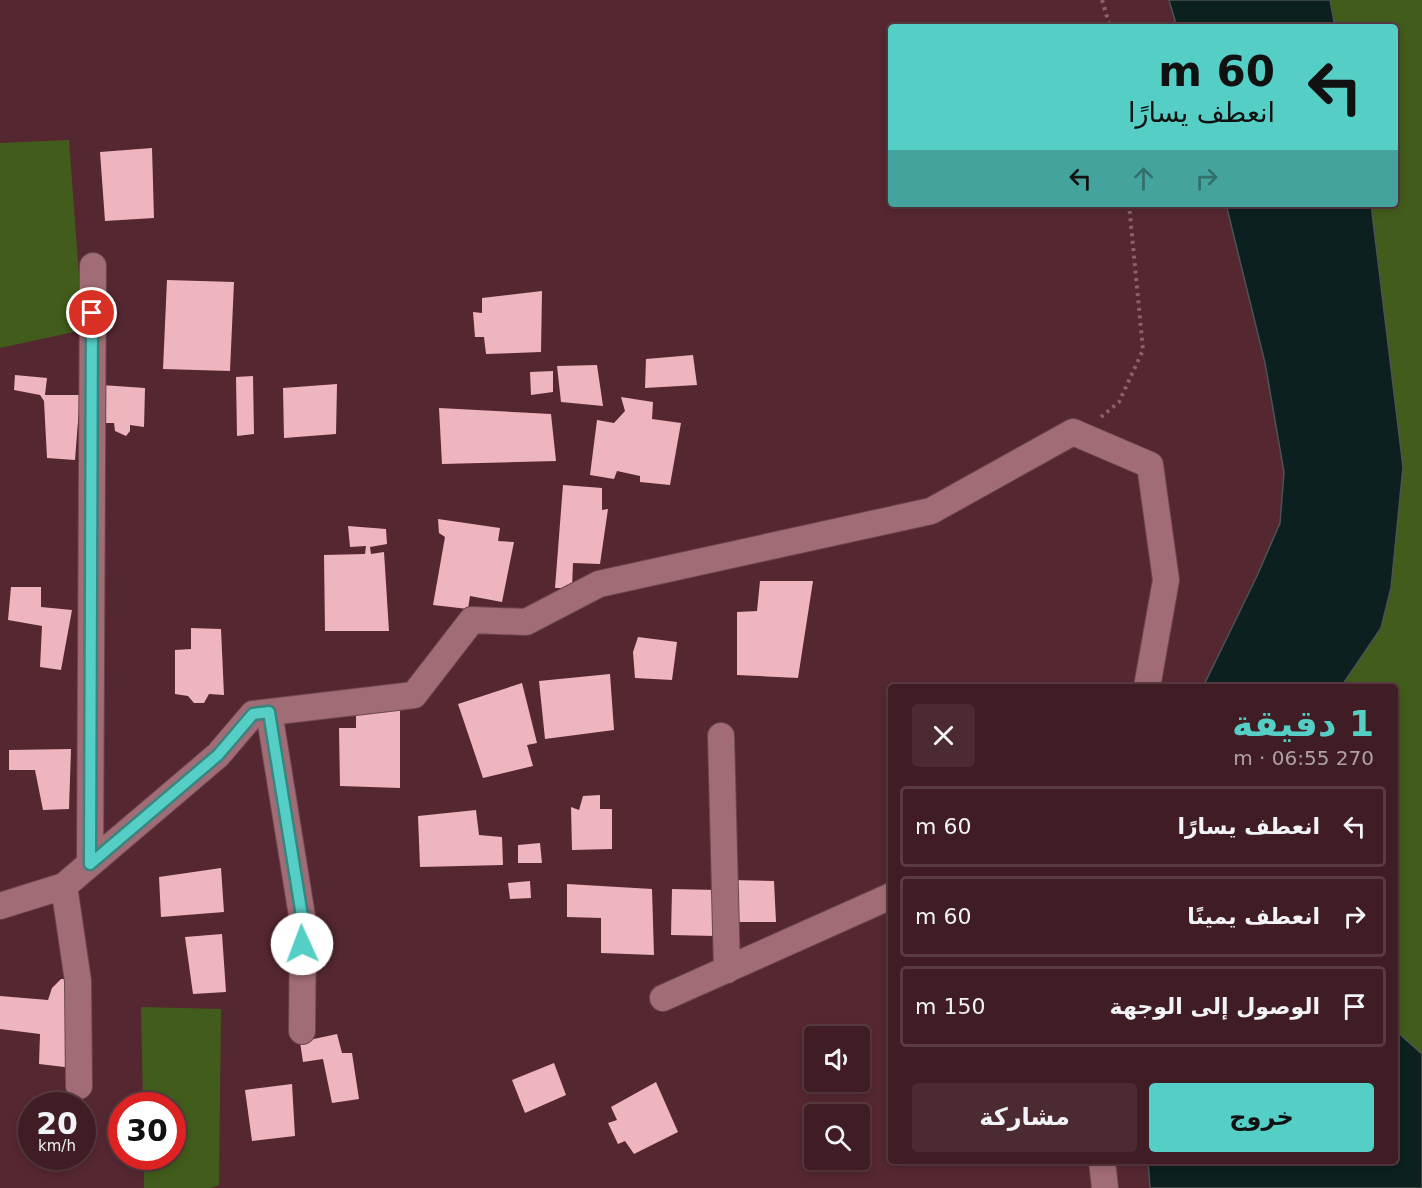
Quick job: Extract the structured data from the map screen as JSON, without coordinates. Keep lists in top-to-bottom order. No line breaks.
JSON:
{"page":{"turn":["60 m","انعطف يسارًا"],"heading":["1 دقيقة","270 m · 06:55"],"list":[{"name":"انعطف يسارًا","value":"60 m"},{"name":"انعطف يمينًا","value":"60 m"},{"name":"الوصول إلى الوجهة","value":"150 m"}],"buttons":["خروج","مشاركة"],"speed":"20 km/h","limit":"30"}}
